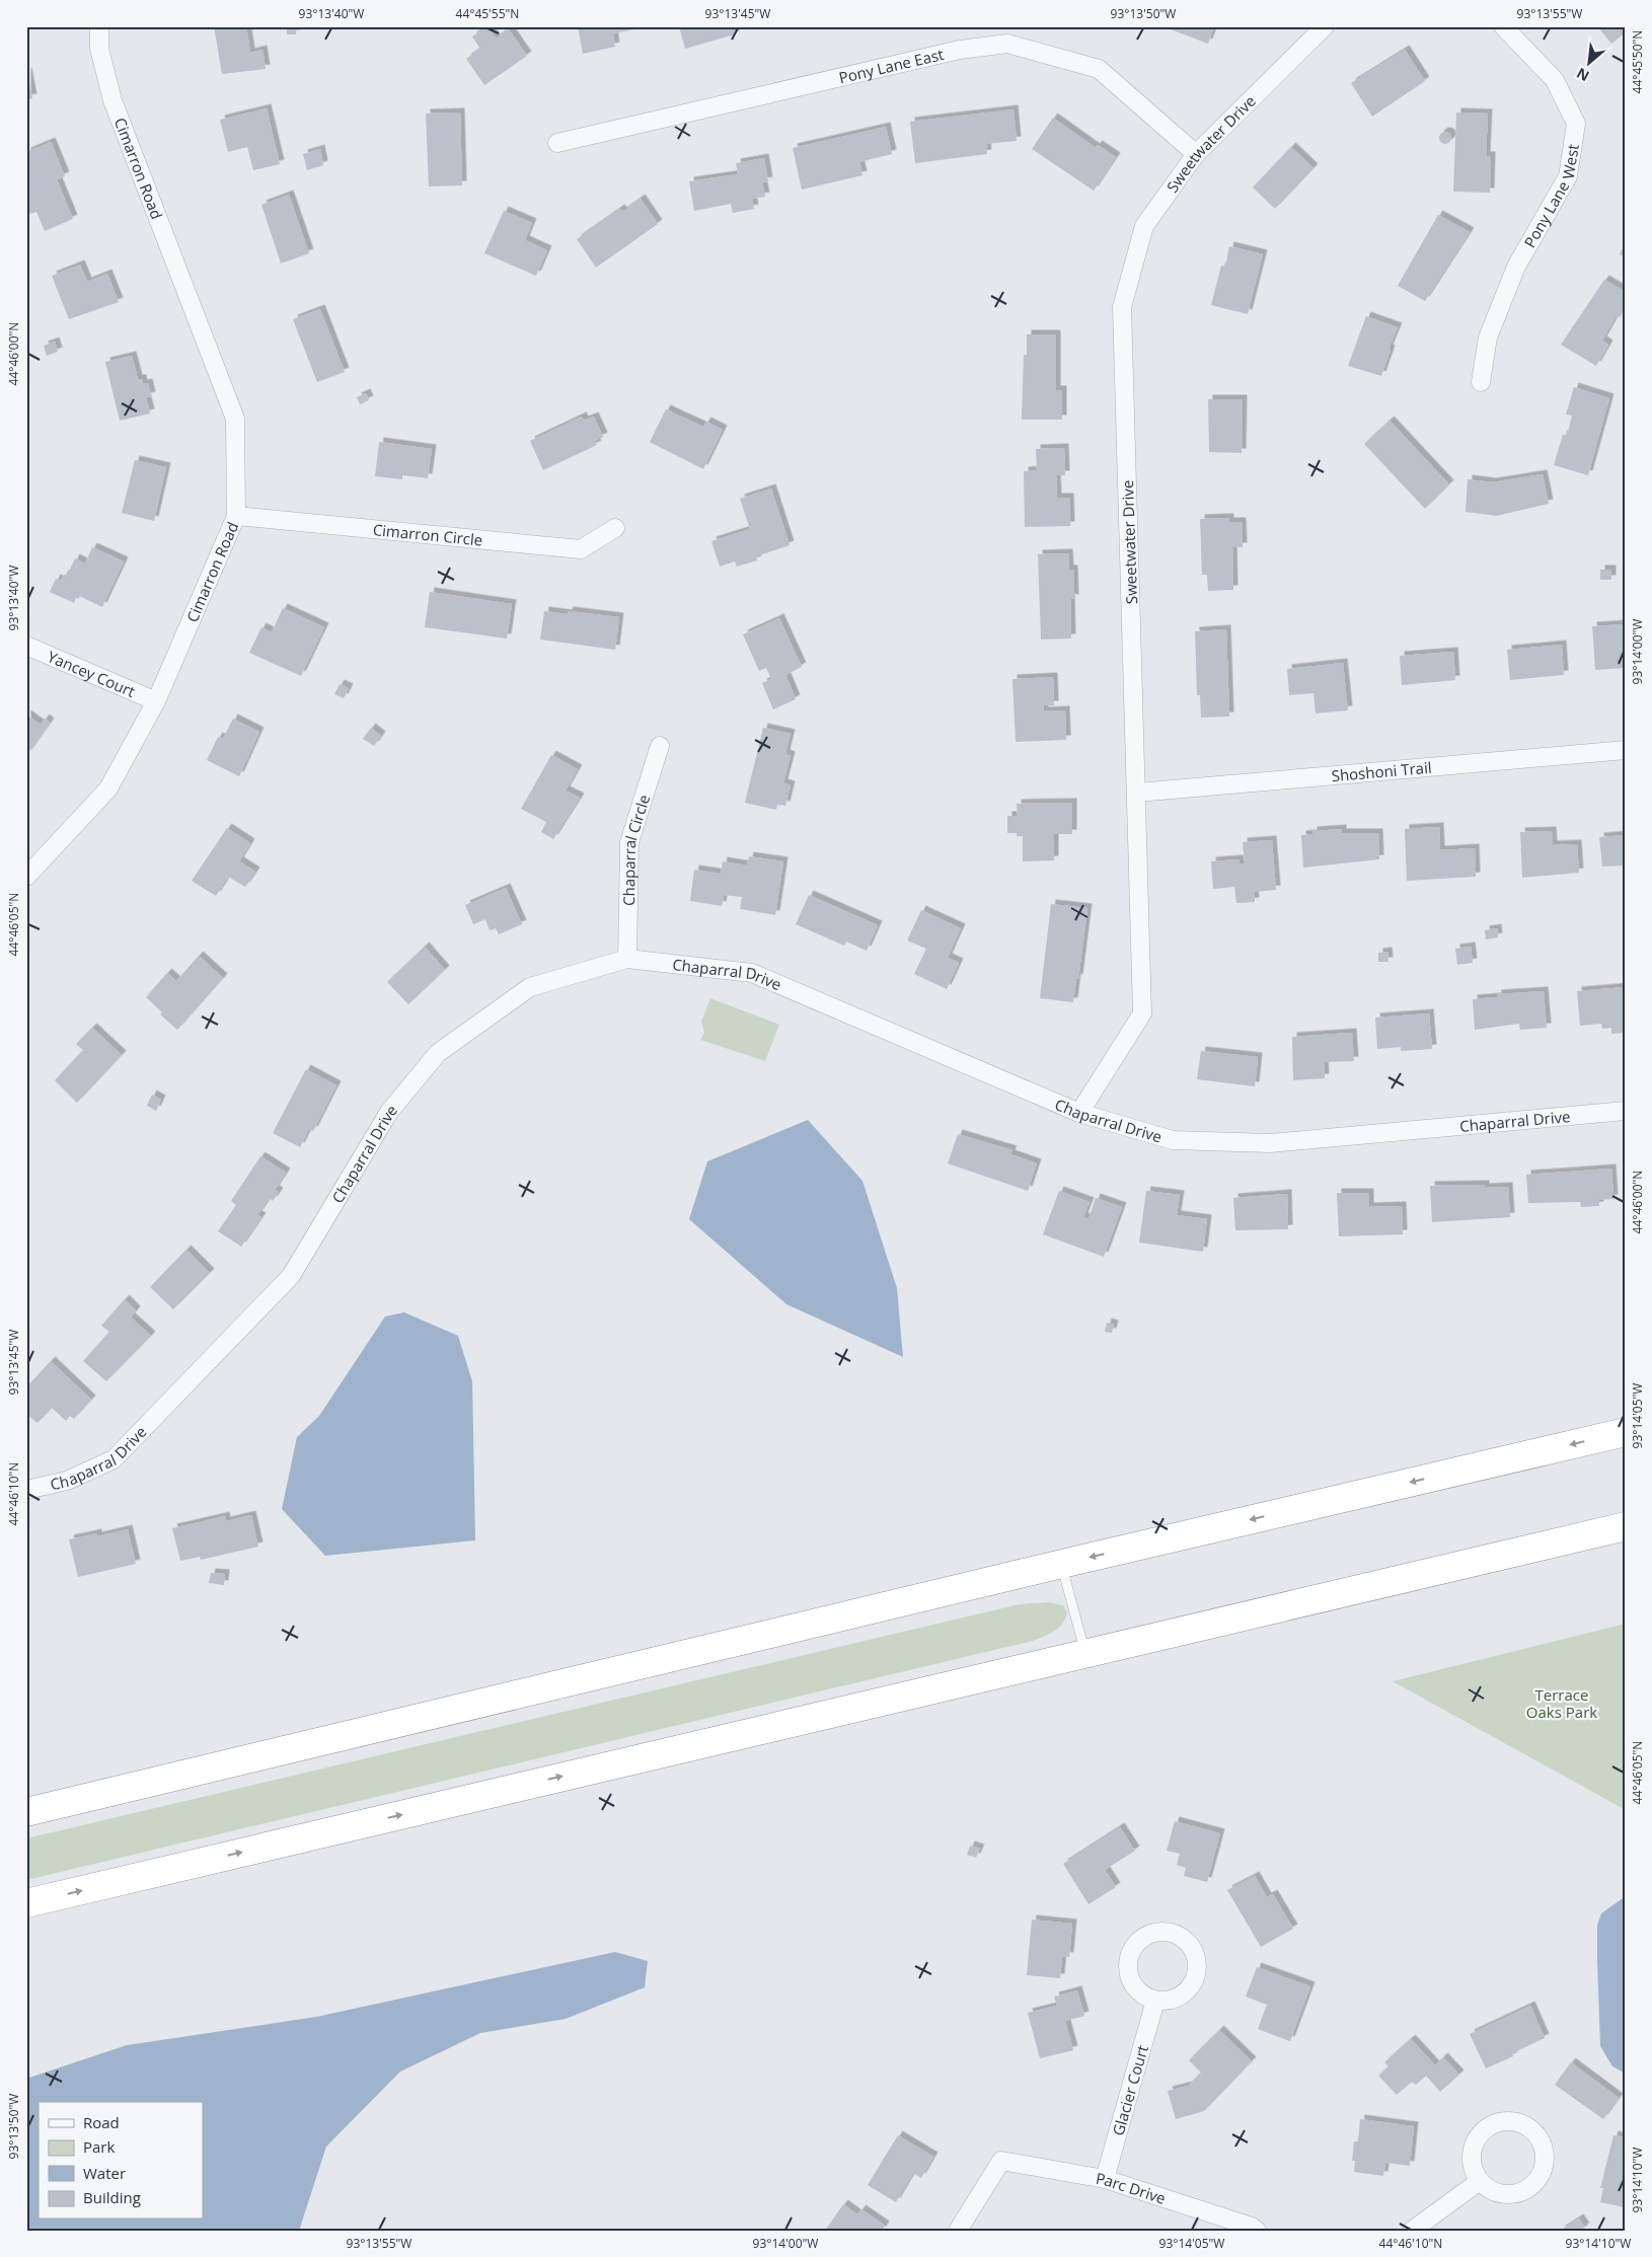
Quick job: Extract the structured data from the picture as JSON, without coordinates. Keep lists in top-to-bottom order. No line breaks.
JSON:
{"streets":{"street":["Pony Lane East","Sweetwater Drive","Cimarron Road","Pony Lane West","Cimarron Circle","Yancey Court","Shoshoni Trail","Chaparral Circle","Chaparral Drive","Glacier Court","Parc Drive"]},"crossings":[["Pony Lane East","Sweetwater Drive"],["Sweetwater Drive","Shoshoni Trail"],["Sweetwater Drive","Chaparral Drive"],["Cimarron Road","Cimarron Circle"],["Cimarron Road","Yancey Court"],["Chaparral Circle","Chaparral Drive"],["Glacier Court","Parc Drive"]],"parks":["Terrace Oaks Park"],"legend":["Road","Park","Water","Building"],"north":"bottom left","coordinates":["93°13'40\"W","44°45'55\"N","93°13'45\"W","93°13'50\"W","93°13'55\"W","44°45'50\"N","44°46'00\"N","93°14'00\"W","44°46'05\"N","93°14'05\"W","44°46'10\"N","93°14'10\"W"]}
